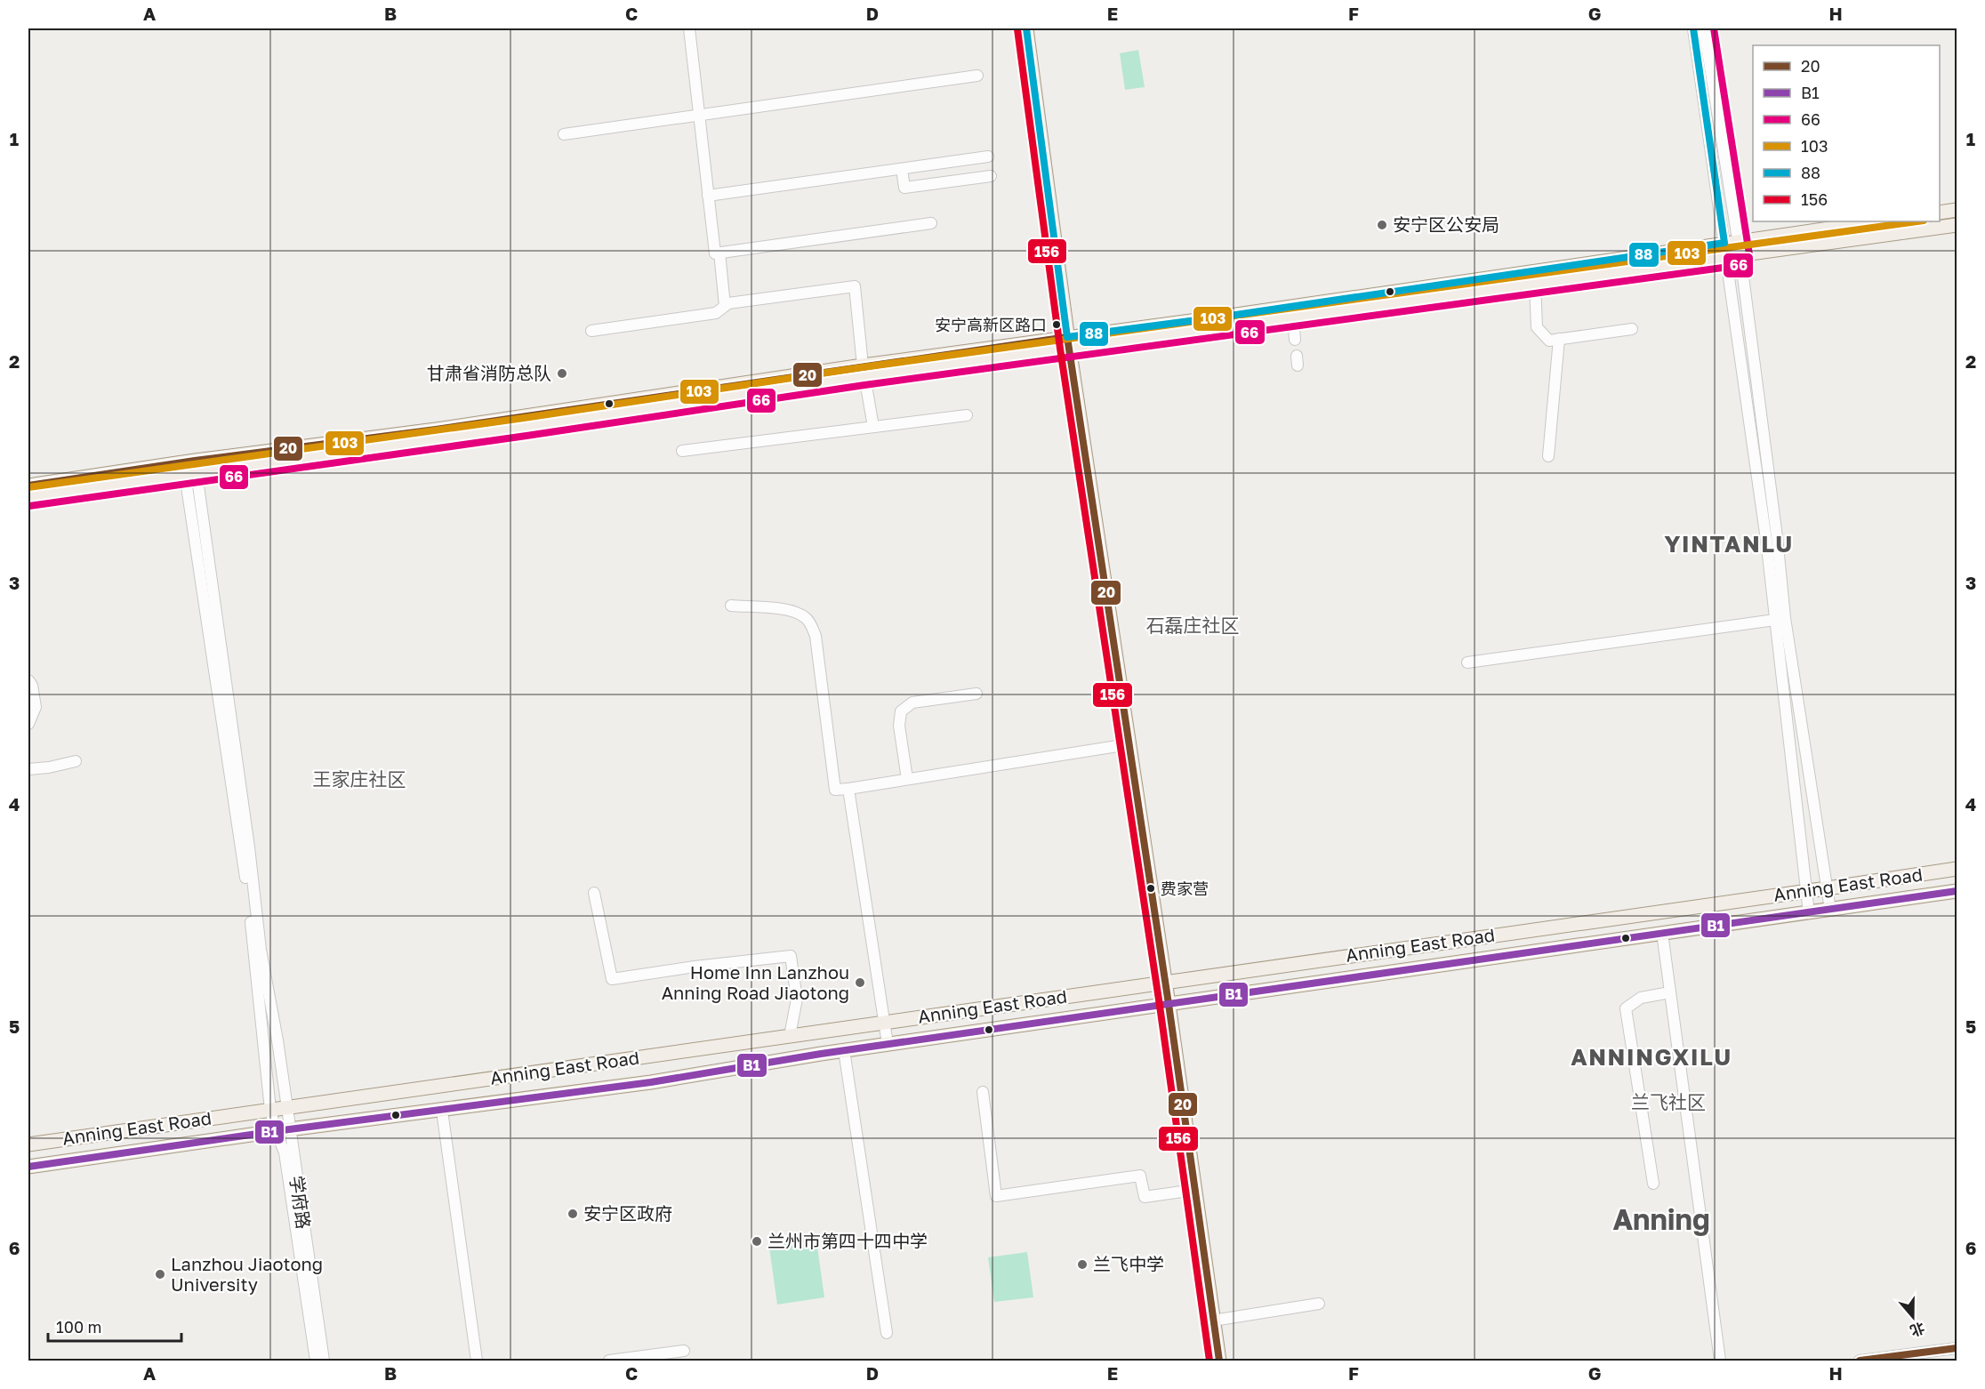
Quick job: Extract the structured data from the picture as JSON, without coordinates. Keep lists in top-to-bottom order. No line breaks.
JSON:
{"streets":{"main road":["Anning East Road"],"street":["学府路"]},"crossings":[["Anning East Road","学府路"]],"districts":["YINTANLU","石磊庄社区","王家庄社区","ANNINGXILU","兰飞社区","Anning"],"places":["安宁区公安局","安宁高新区路口","甘肃省消防总队","费家营","Home Inn Lanzhou Anning Road Jiaotong","安宁区政府","兰州市第四十四中学","兰飞中学","Lanzhou Jiaotong University"],"lines":["transit line 66","transit line 88","transit line 156","transit line 103","transit line 20","transit line B1"],"legend":["20","B1","66","103","88","156"],"scale_bar":"100 m","north":"bottom","grid":{"columns":["A","B","C","D","E","F","G","H"],"rows":["1","2","3","4","5","6"]}}
